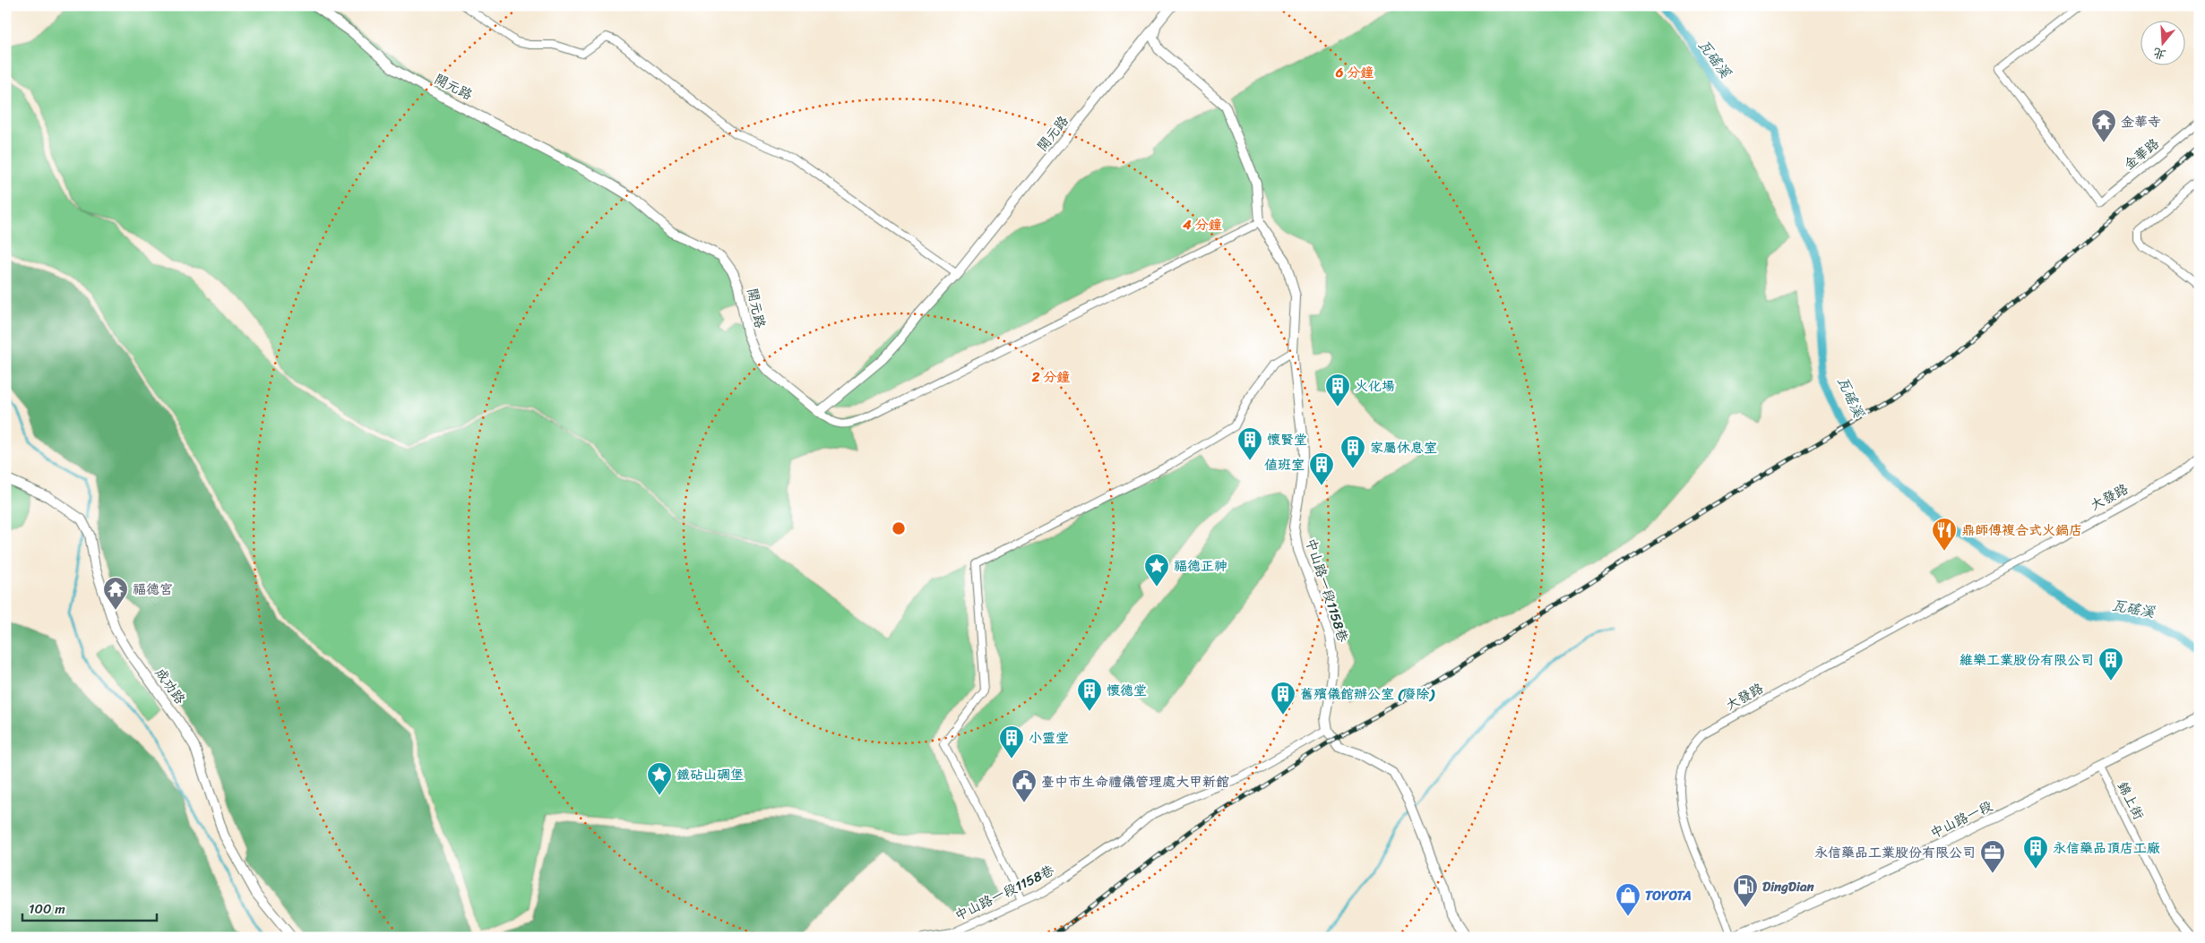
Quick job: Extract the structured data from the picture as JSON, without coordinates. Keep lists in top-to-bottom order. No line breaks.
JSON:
{"streets":{"street":["開元路","金華路","大發路","中山路一段1158巷","成功路","錦上街","中山路一段"]},"crossings":[["大發路","中山路一段"],["錦上街","中山路一段"]],"water":["瓦磘溪"],"places":{"temple":["金華寺","福德宮"],"building":["火化場","懷賢堂","家屬休息室","值班室","維樂工業股份有限公司","懷德堂","舊殯儀館辦公室 (廢除)","小靈堂","永信藥品頂店工廠"],"restaurant":["鼎師傅複合式火鍋店"],"place":["福德正神","鐵砧山碉堡"],"public building":["臺中市生命禮儀管理處大甲新館"],"office":["永信藥品工業股份有限公司"],"fuel station":["DingDian"],"shop":["TOYOTA"]},"scale_bar":"100 m","north":"bottom","rings":["6 分鐘","4 分鐘","2 分鐘"]}
